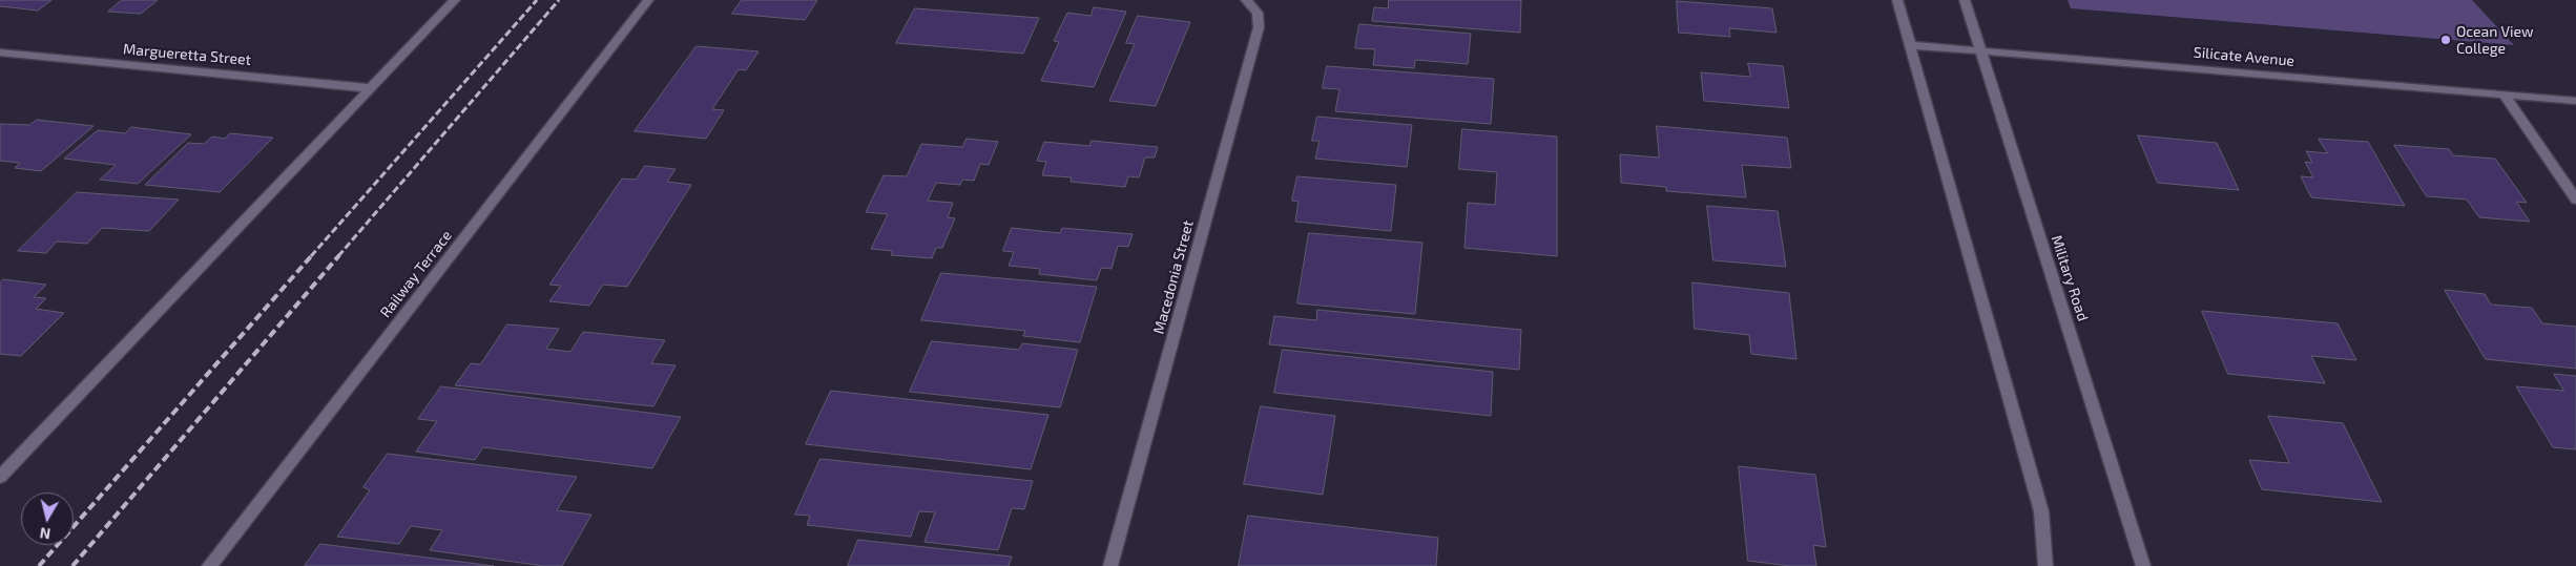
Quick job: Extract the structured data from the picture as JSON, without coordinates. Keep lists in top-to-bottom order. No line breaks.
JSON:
{"streets":{"street":["Margueretta Street","Silicate Avenue","Railway Terrace","Macedonia Street","Military Road"]},"crossings":[["Silicate Avenue","Military Road"]],"places":["Ocean View College"],"north":"bottom"}
